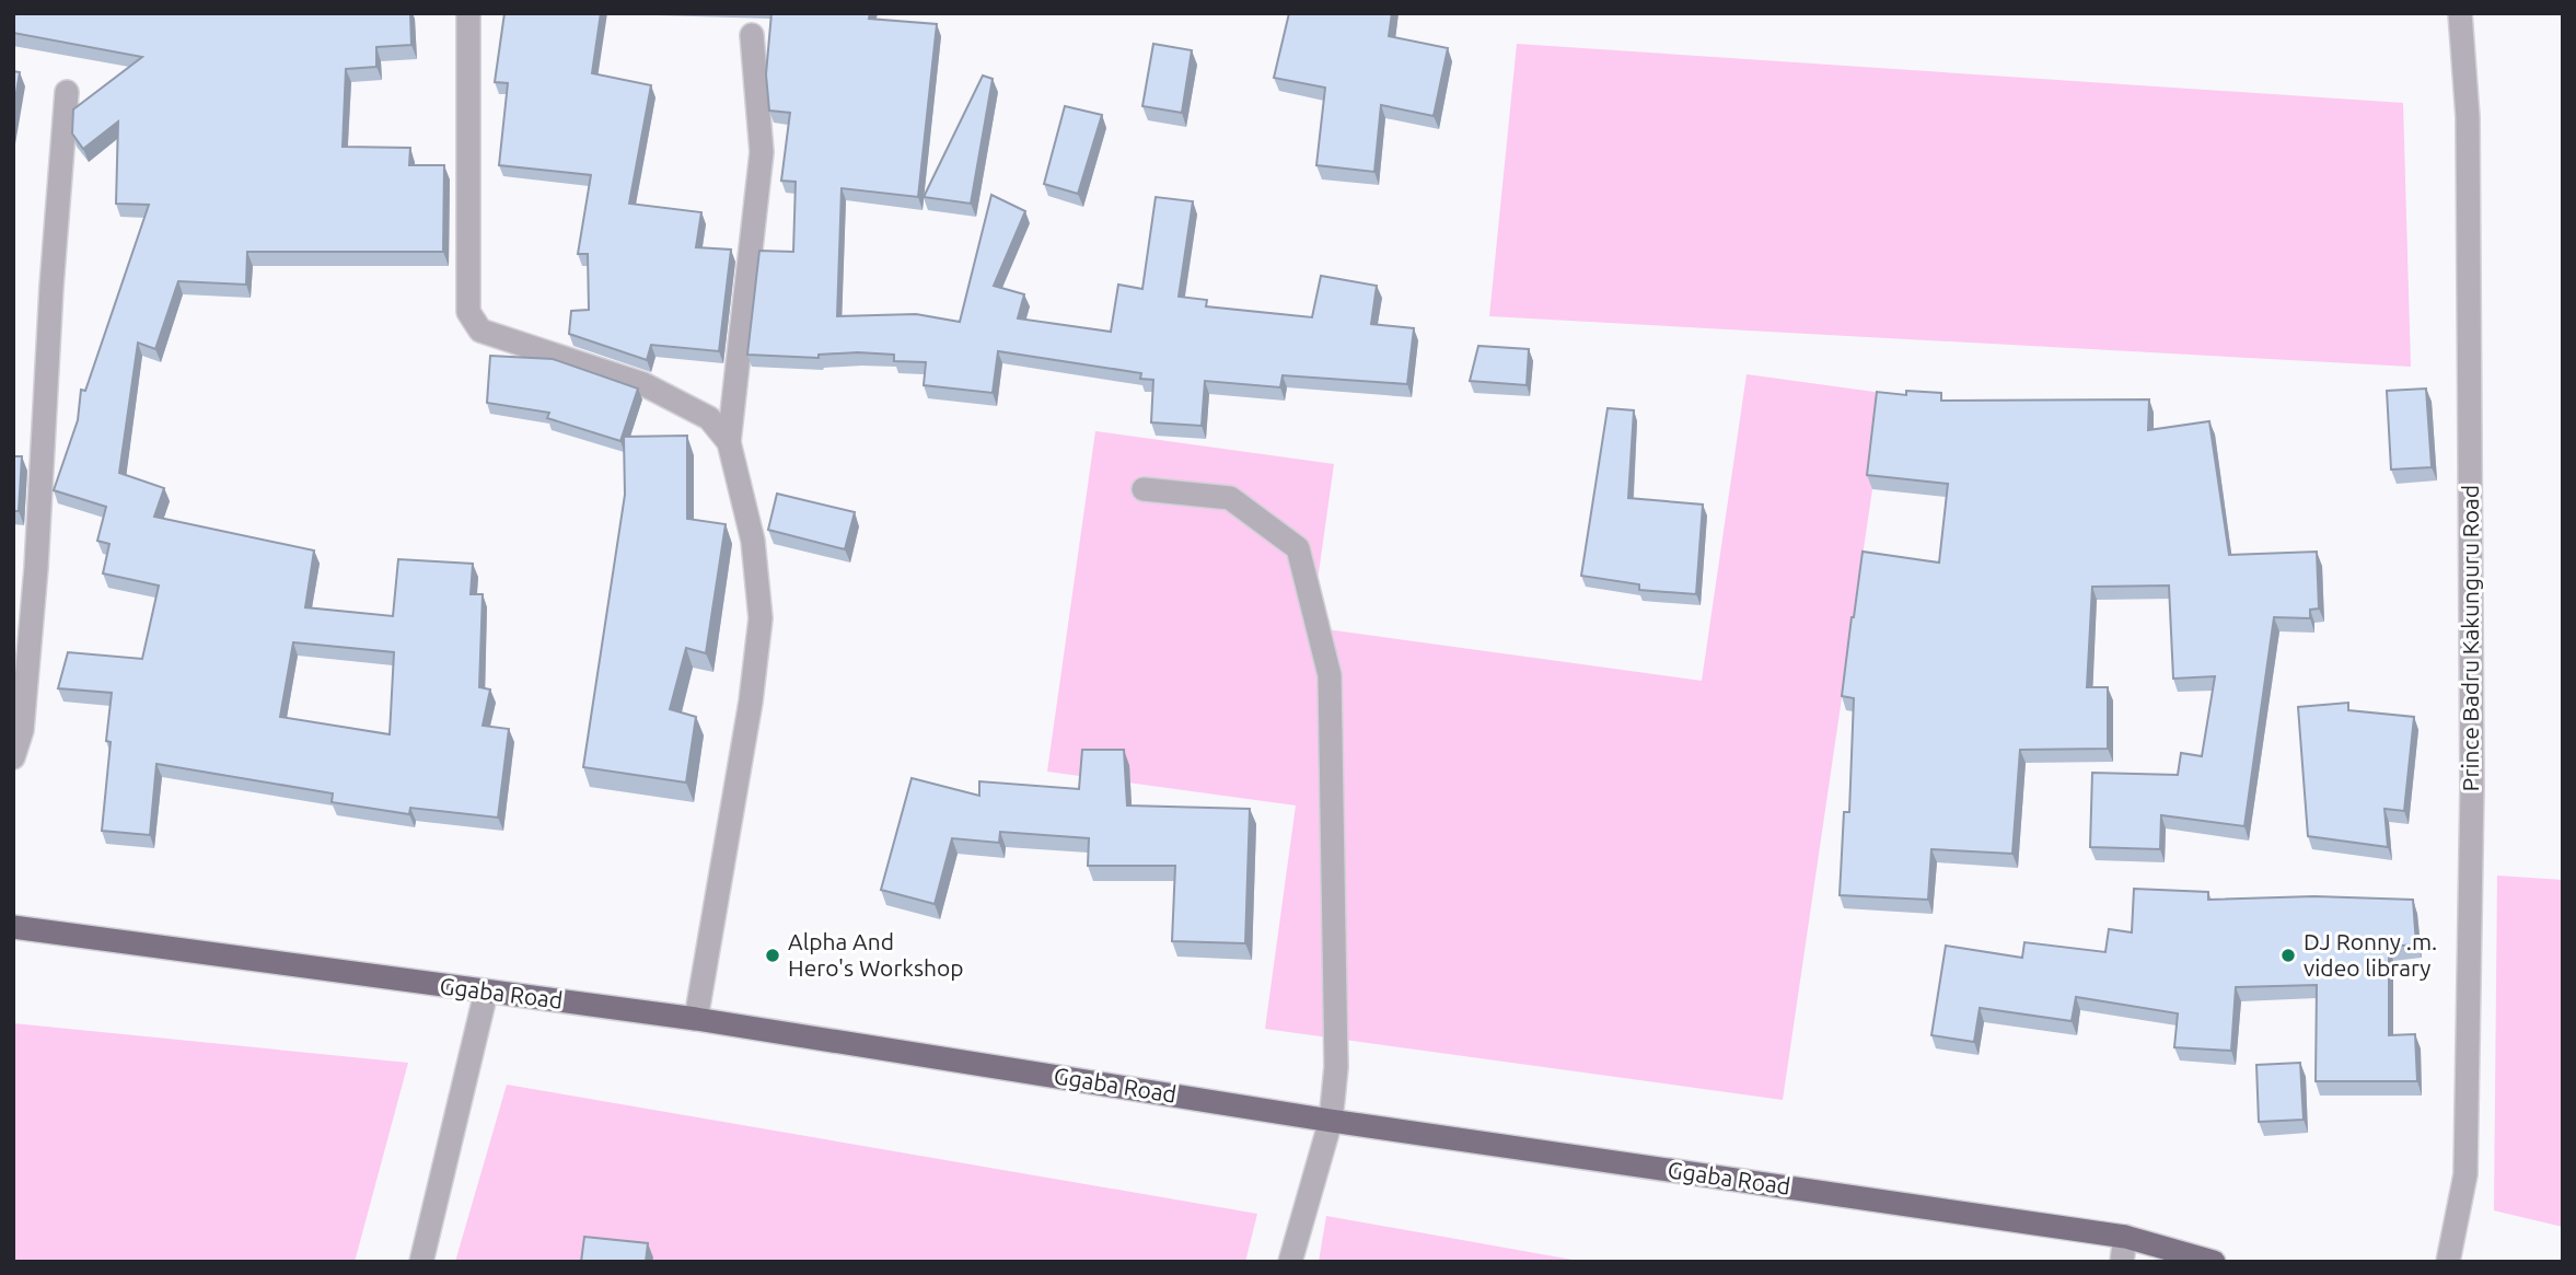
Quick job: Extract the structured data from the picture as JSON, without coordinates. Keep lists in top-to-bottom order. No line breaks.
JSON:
{"streets":{"main road":["Ggaba Road"],"street":["Prince Badru Kakunguru Road"]},"places":["Alpha And Hero's Workshop","DJ Ronny .m. video library"]}
